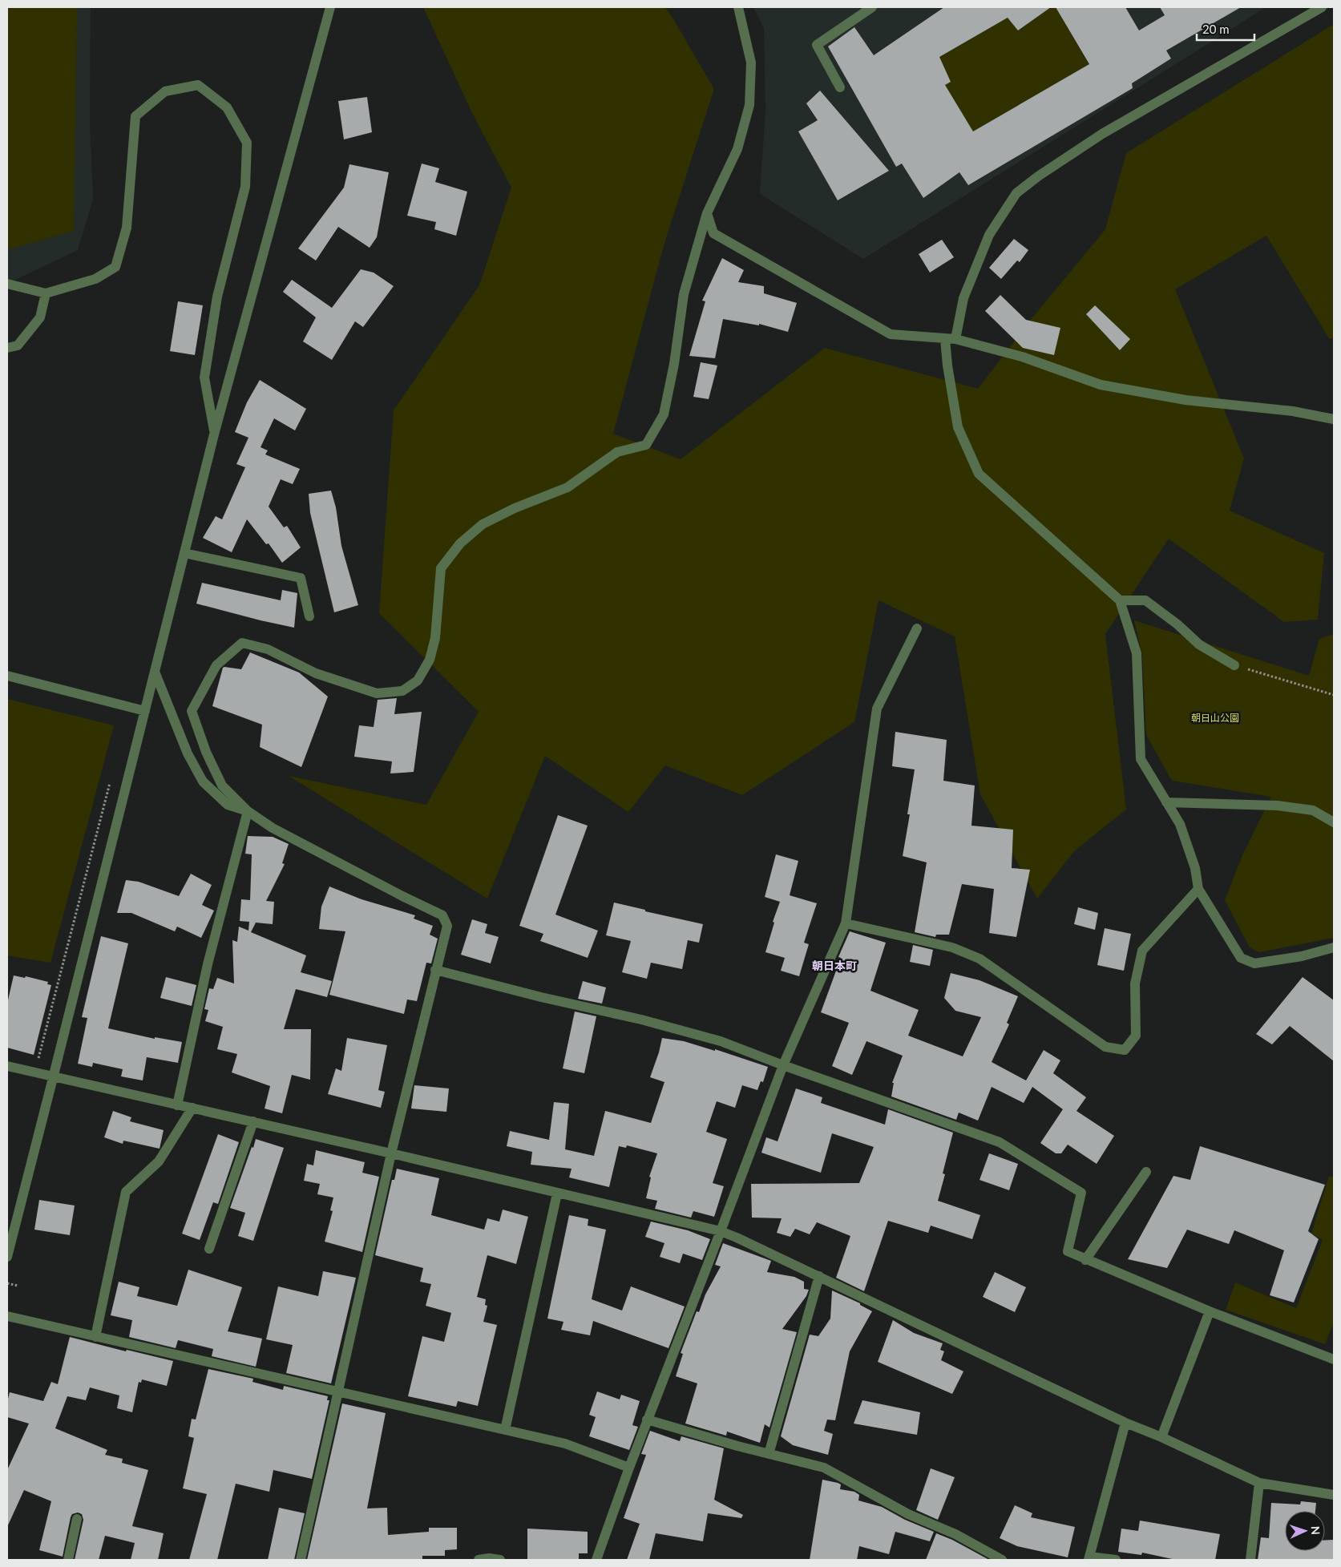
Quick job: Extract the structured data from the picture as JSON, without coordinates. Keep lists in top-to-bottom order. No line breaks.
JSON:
{"districts":["朝日本町"],"parks":["朝日山公園"],"scale_bar":"20 m","north":"right"}
